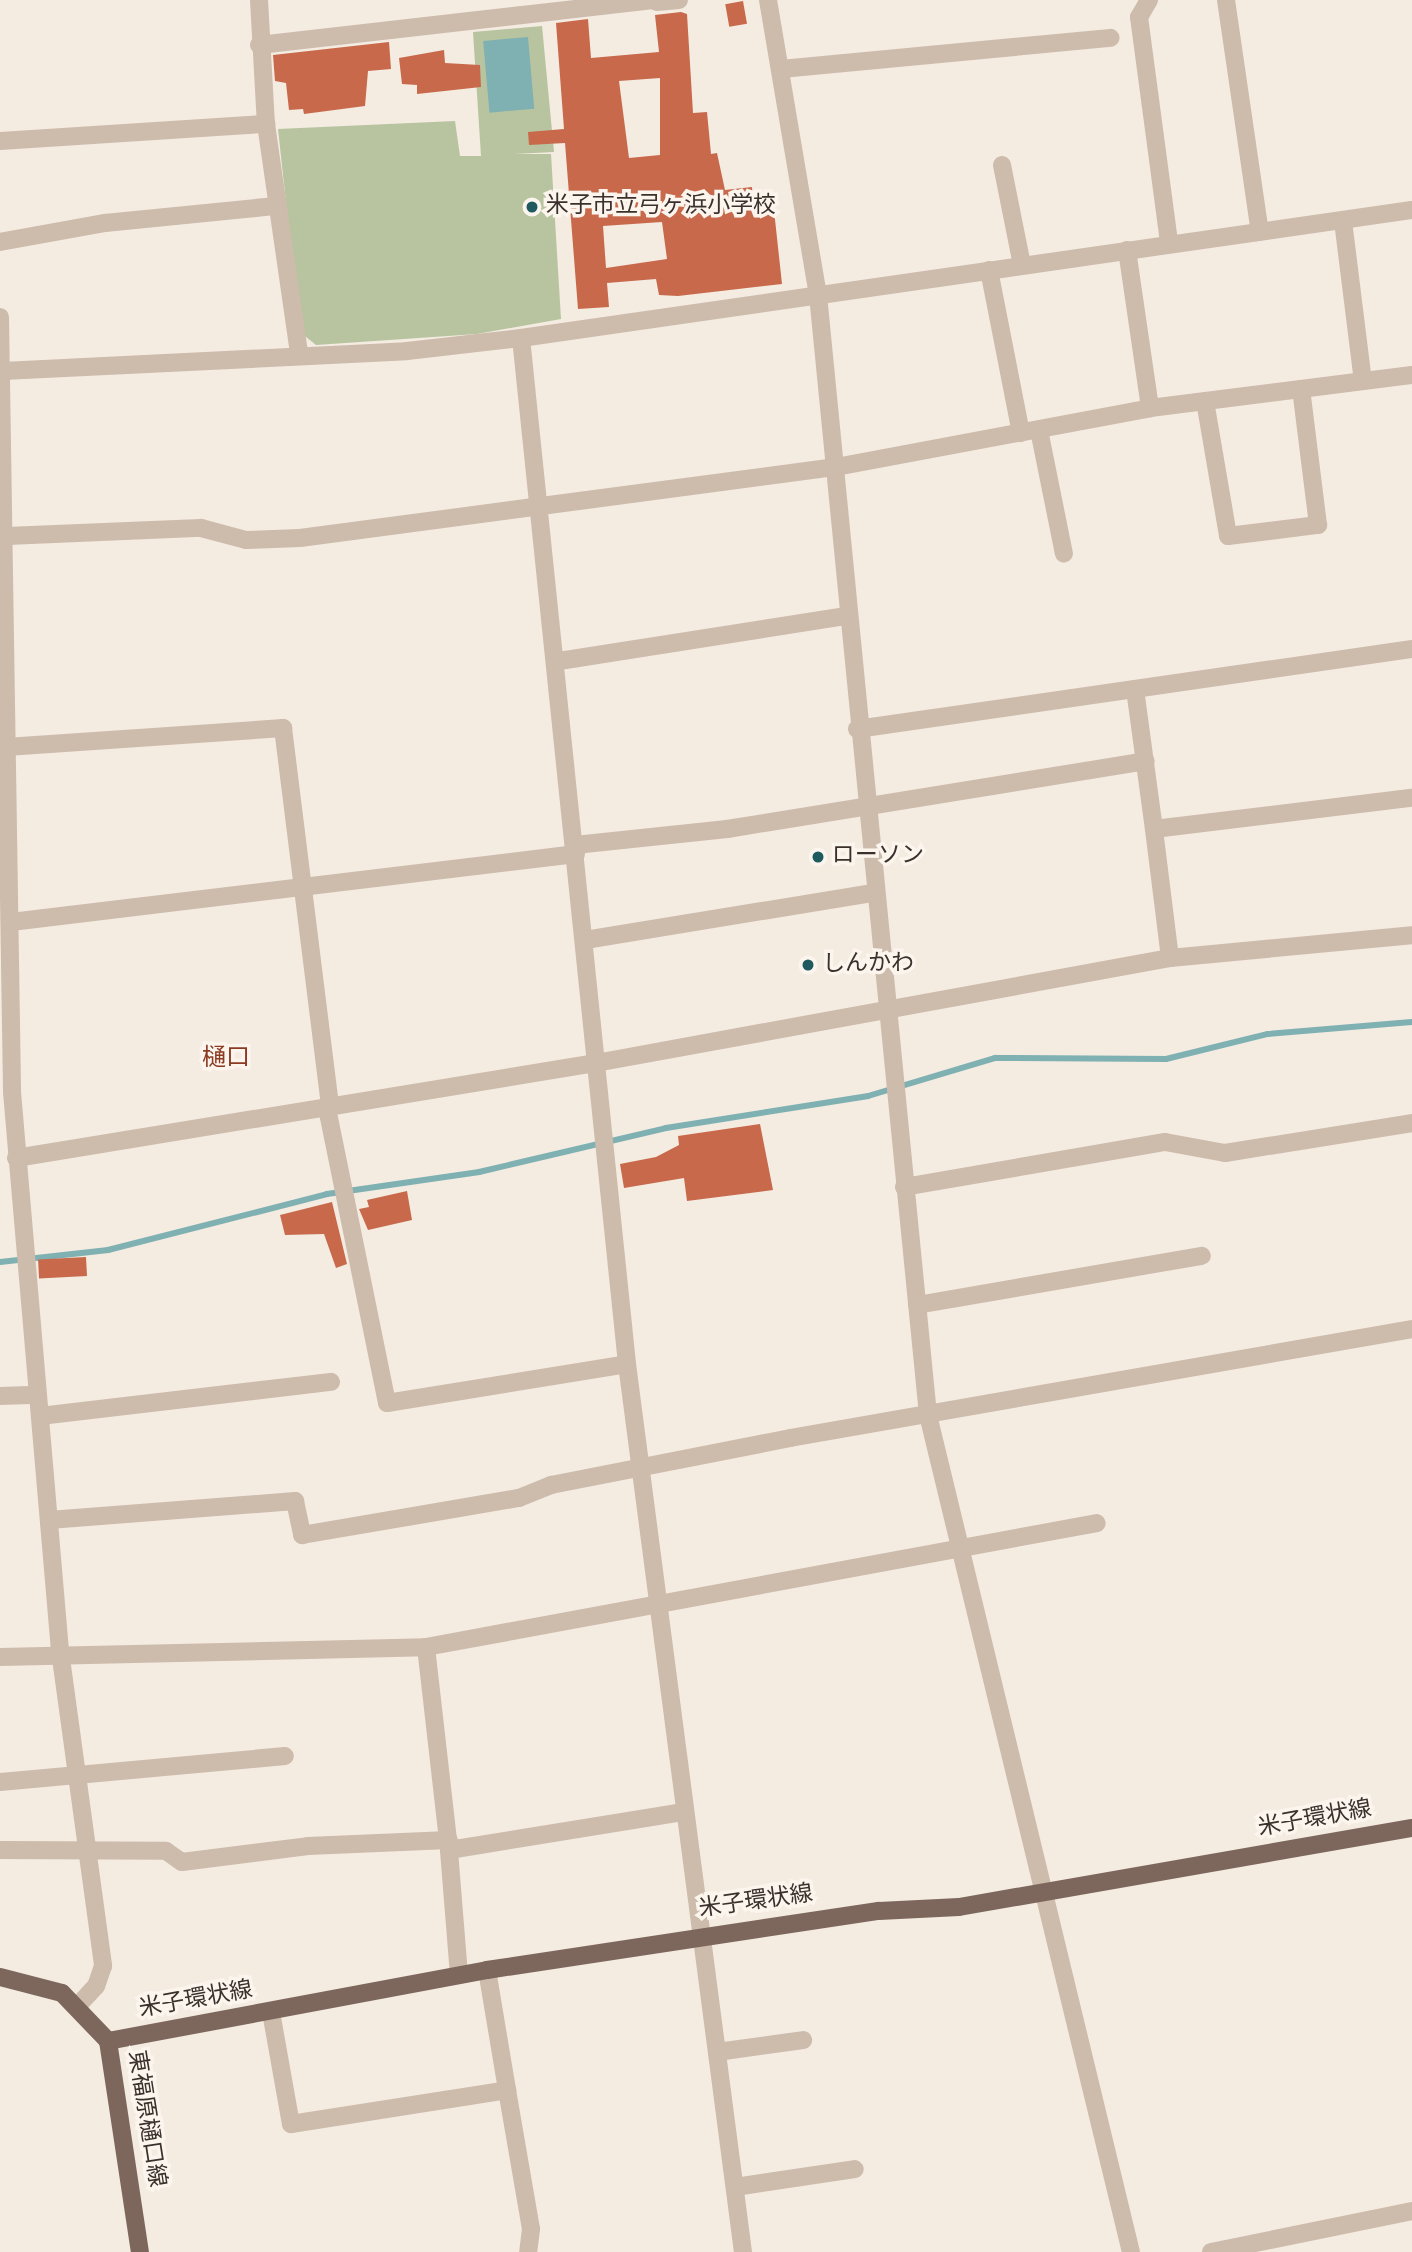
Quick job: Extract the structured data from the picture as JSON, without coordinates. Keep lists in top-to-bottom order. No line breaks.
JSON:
{"streets":{"main road":["米子環状線","東福原樋口線"]},"crossings":[["米子環状線","東福原樋口線"]],"districts":["樋口"],"places":["米子市立弓ヶ浜小学校","ローソン","しんかわ"]}
